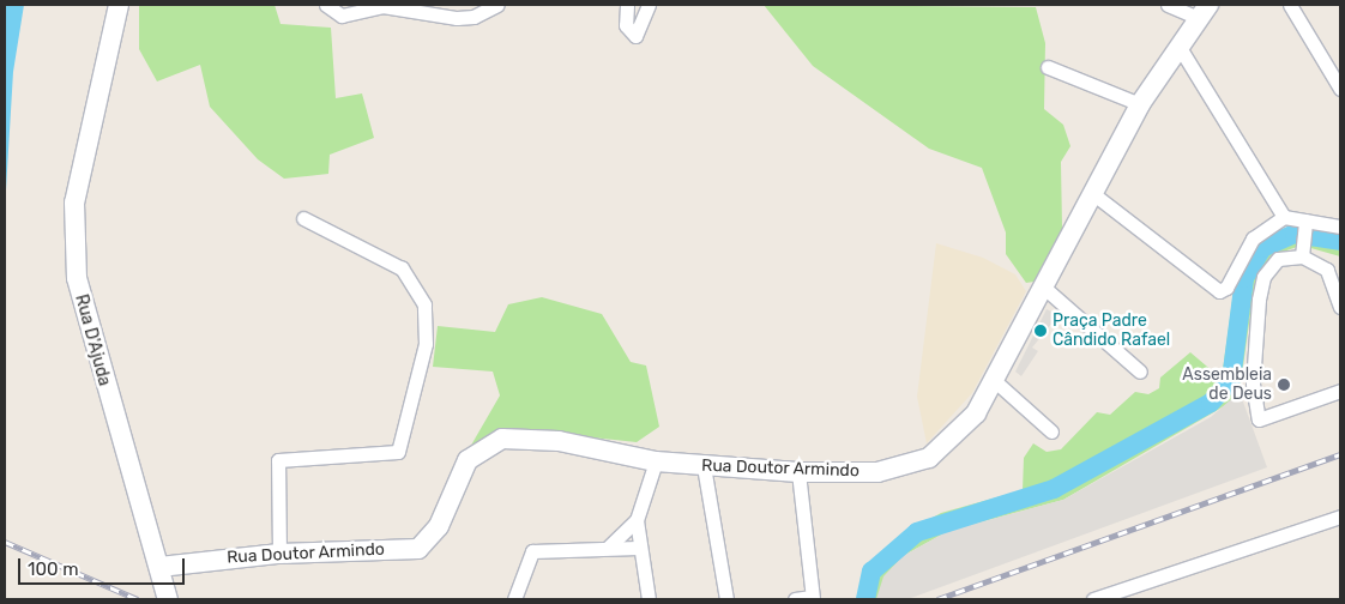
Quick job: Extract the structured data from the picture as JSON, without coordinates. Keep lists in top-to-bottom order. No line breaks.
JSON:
{"streets":{"street":["Rua D'Ajuda","Rua Doutor Armindo"]},"crossings":[["Rua D'Ajuda","Rua Doutor Armindo"]],"places":["Praça Padre Cândido Rafael","Assembleia de Deus"],"scale_bar":"100 m"}
